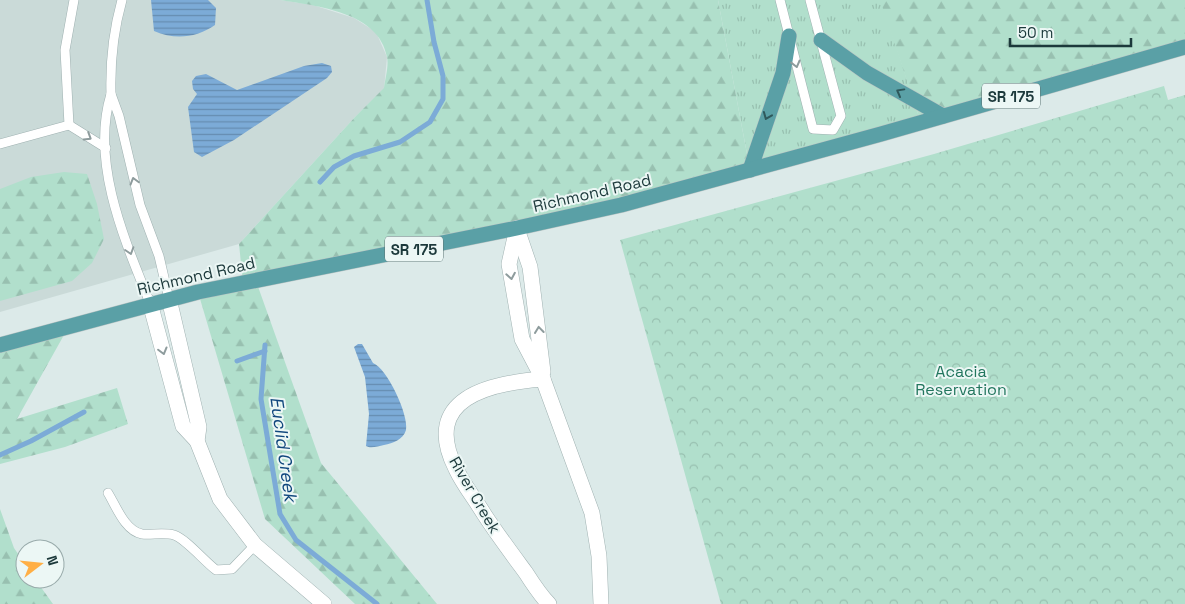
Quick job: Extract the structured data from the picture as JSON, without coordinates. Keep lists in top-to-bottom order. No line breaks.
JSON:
{"streets":{"main road":["SR 175","Richmond Road"],"street":["River Creek"]},"water":["Euclid Creek"],"parks":["Acacia Reservation"],"scale_bar":"50 m","north":"right"}
